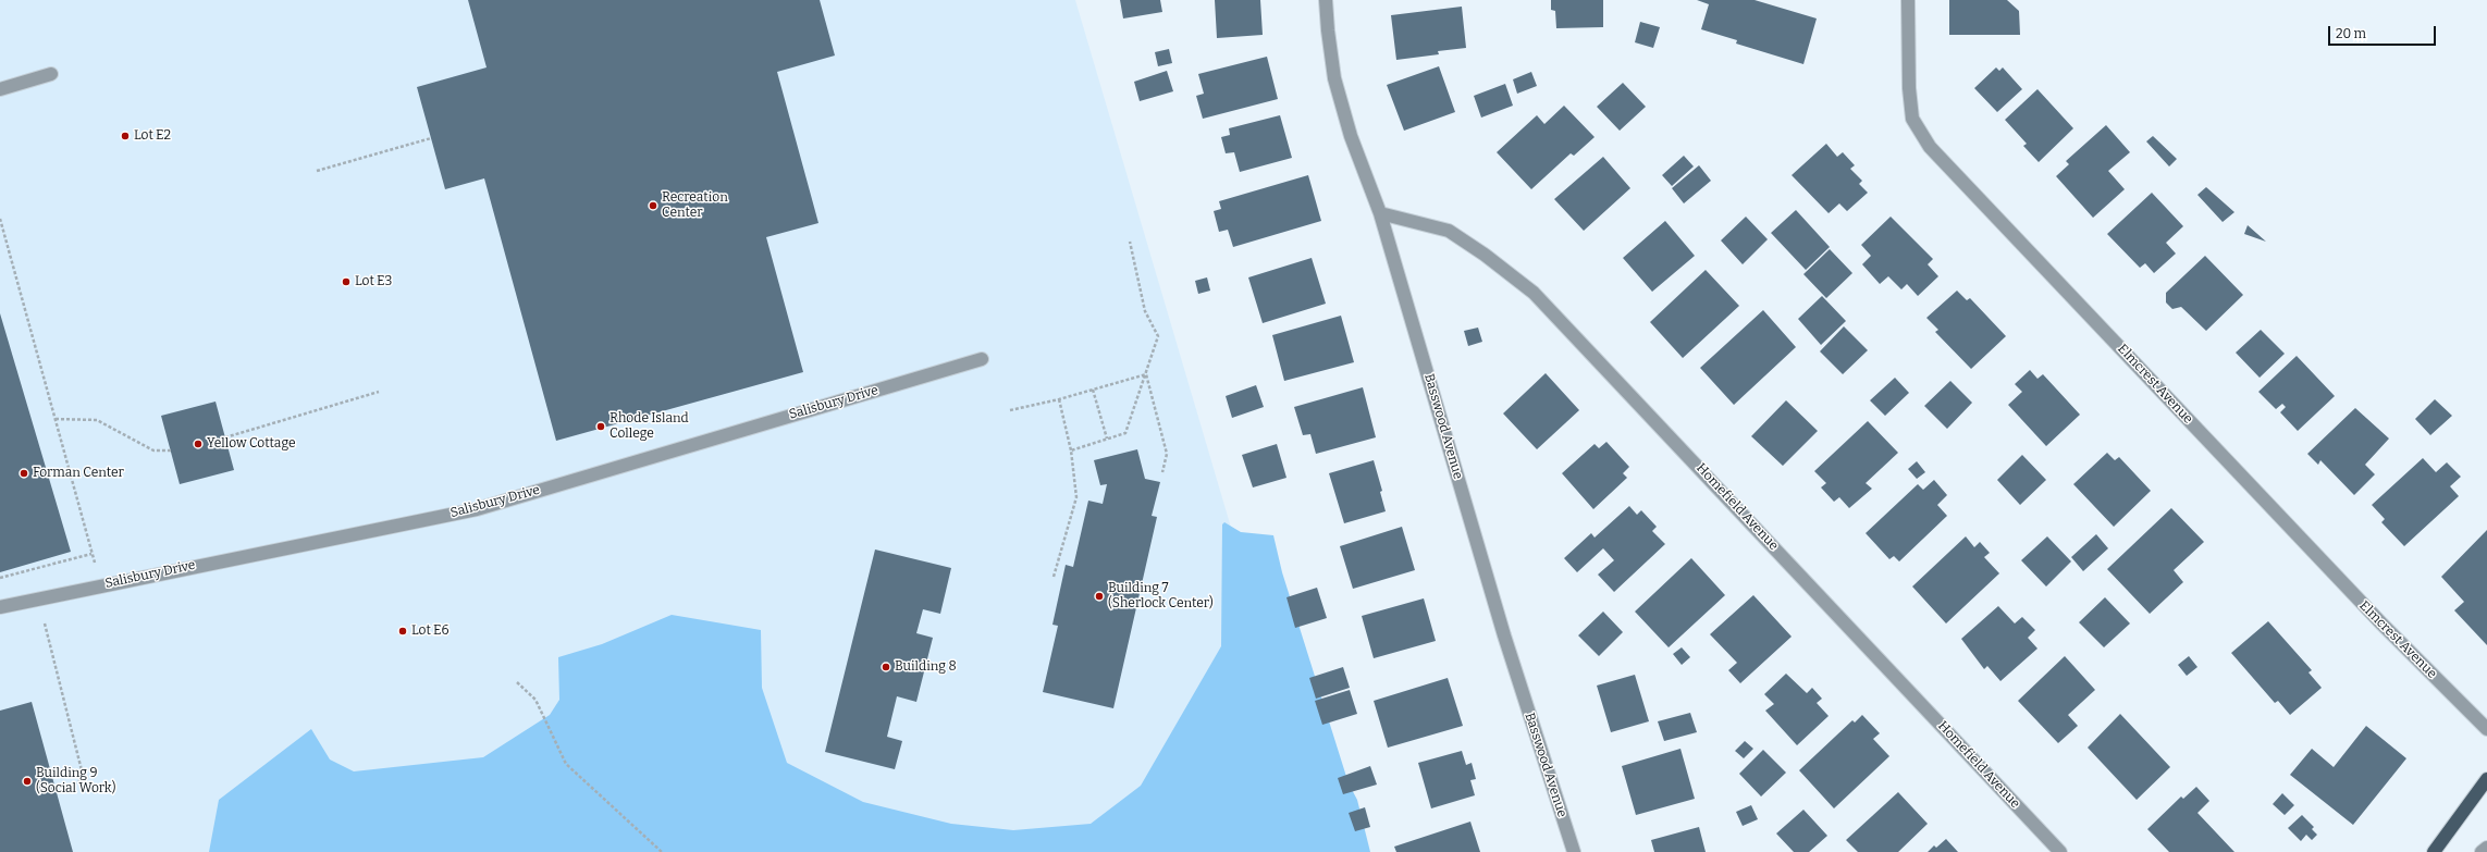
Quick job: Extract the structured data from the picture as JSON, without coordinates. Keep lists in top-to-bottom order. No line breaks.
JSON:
{"streets":{"street":["Elmcrest Avenue","Salisbury Drive","Basswood Avenue","Homefield Avenue"]},"crossings":[["Basswood Avenue","Homefield Avenue"]],"places":["Lot E2","Recreation Center","Lot E3","Rhode Island College","Yellow Cottage","Forman Center","Building 7 (Sherlock Center)","Lot E6","Building 8","Building 9 (Social Work)"],"scale_bar":"20 m"}
